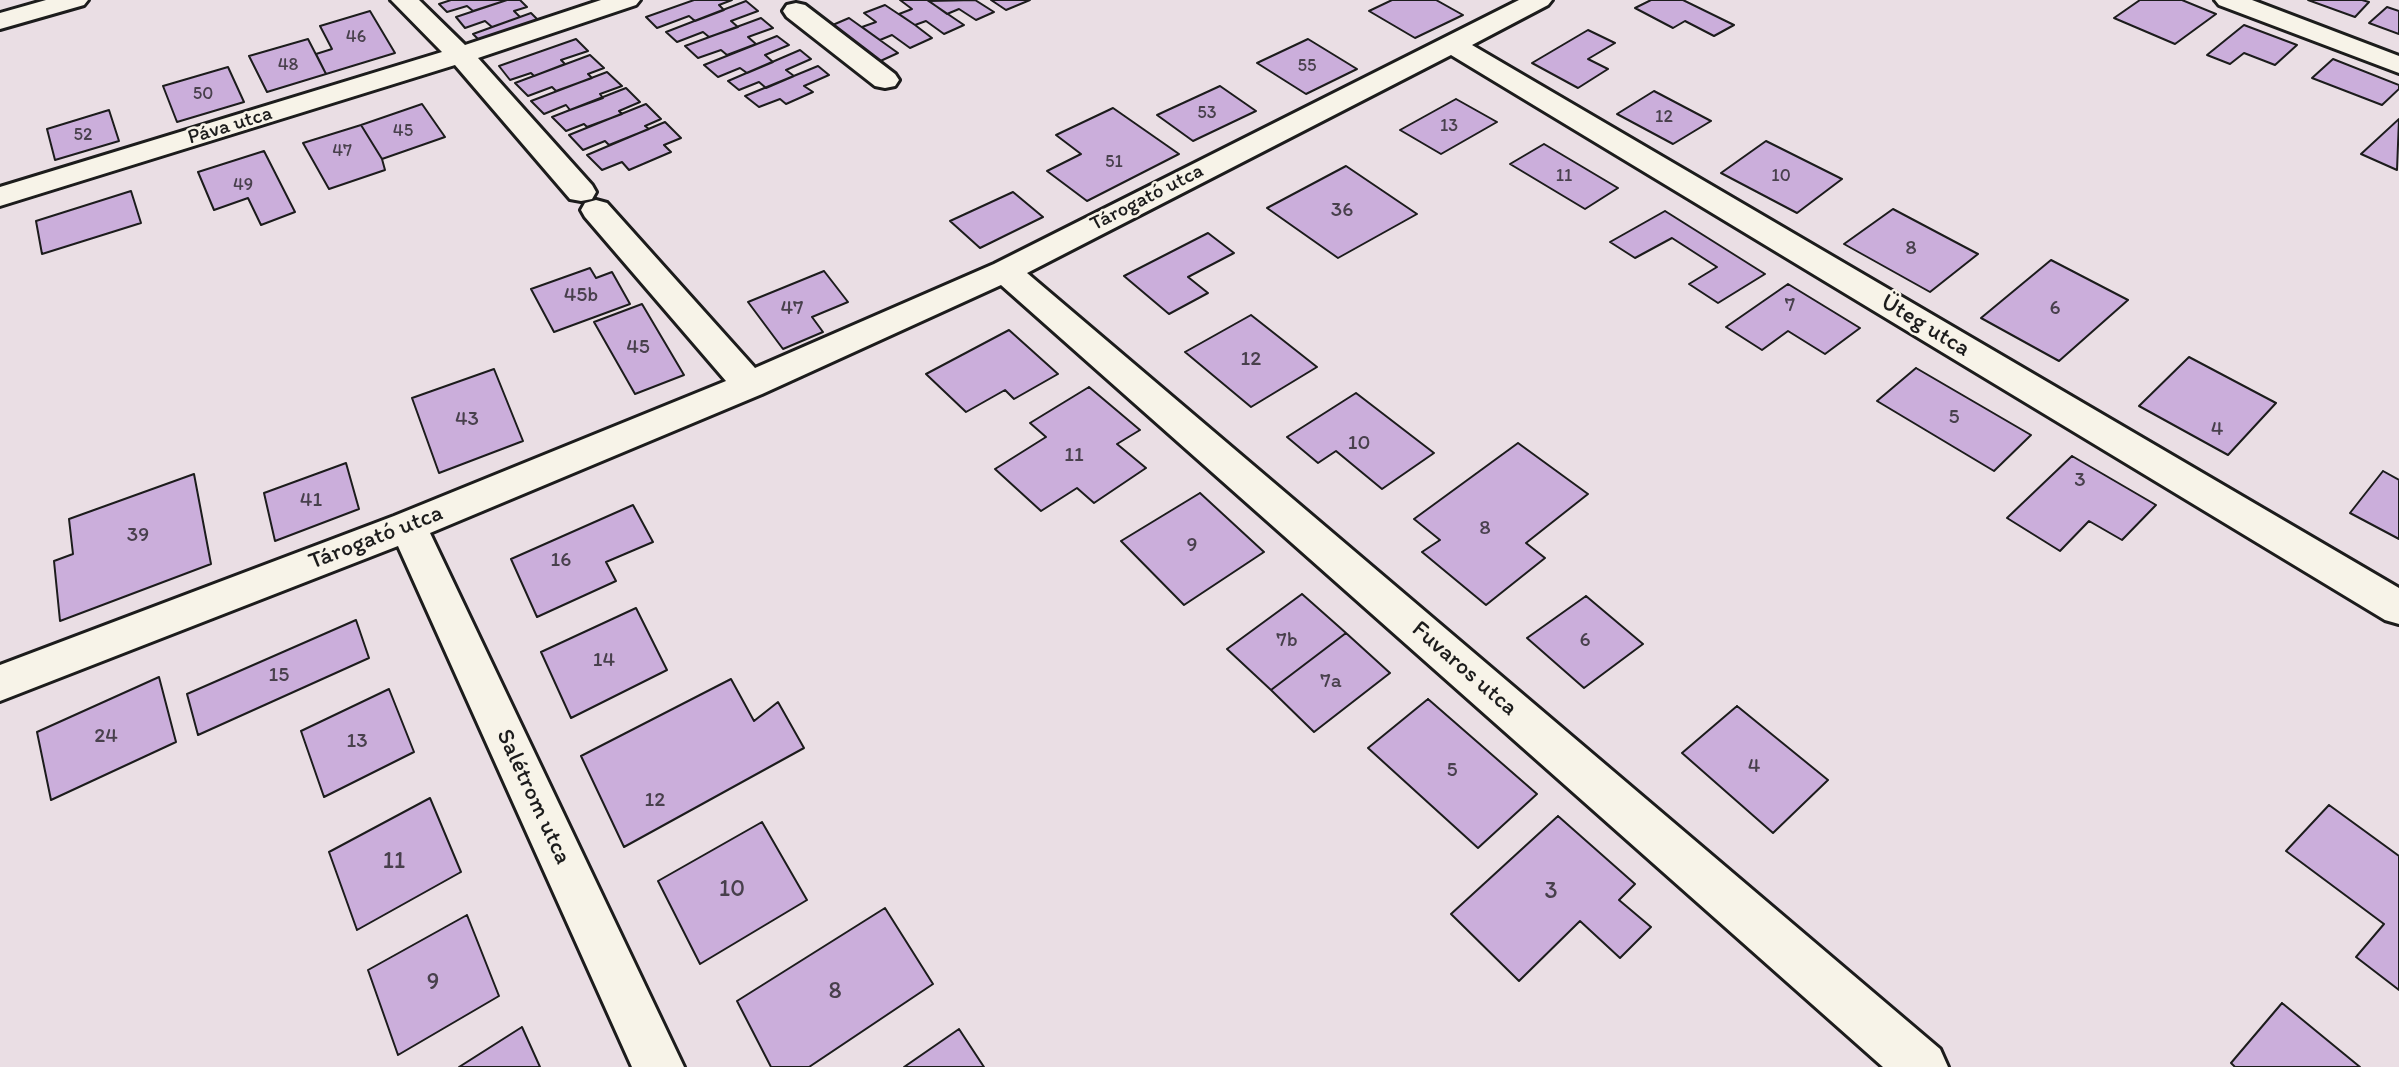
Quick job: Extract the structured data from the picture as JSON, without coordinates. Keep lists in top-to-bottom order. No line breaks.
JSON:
{"streets":{"street":["Páva utca","Tárogató utca","Üteg utca","Fuvaros utca","Salétrom utca"]},"crossings":[["Tárogató utca","Üteg utca"],["Tárogató utca","Fuvaros utca"],["Tárogató utca","Salétrom utca"]],"house_numbers":["46","48","55","50","53","12","13","45","52","47","51","11","10","49","36","8","45b","7","47","6","45","12","5","43","4","10","11","3","41","8","39","9","16","7b","6","14","15","7a","24","13","4","5","12","11","10","3","9","8"]}
